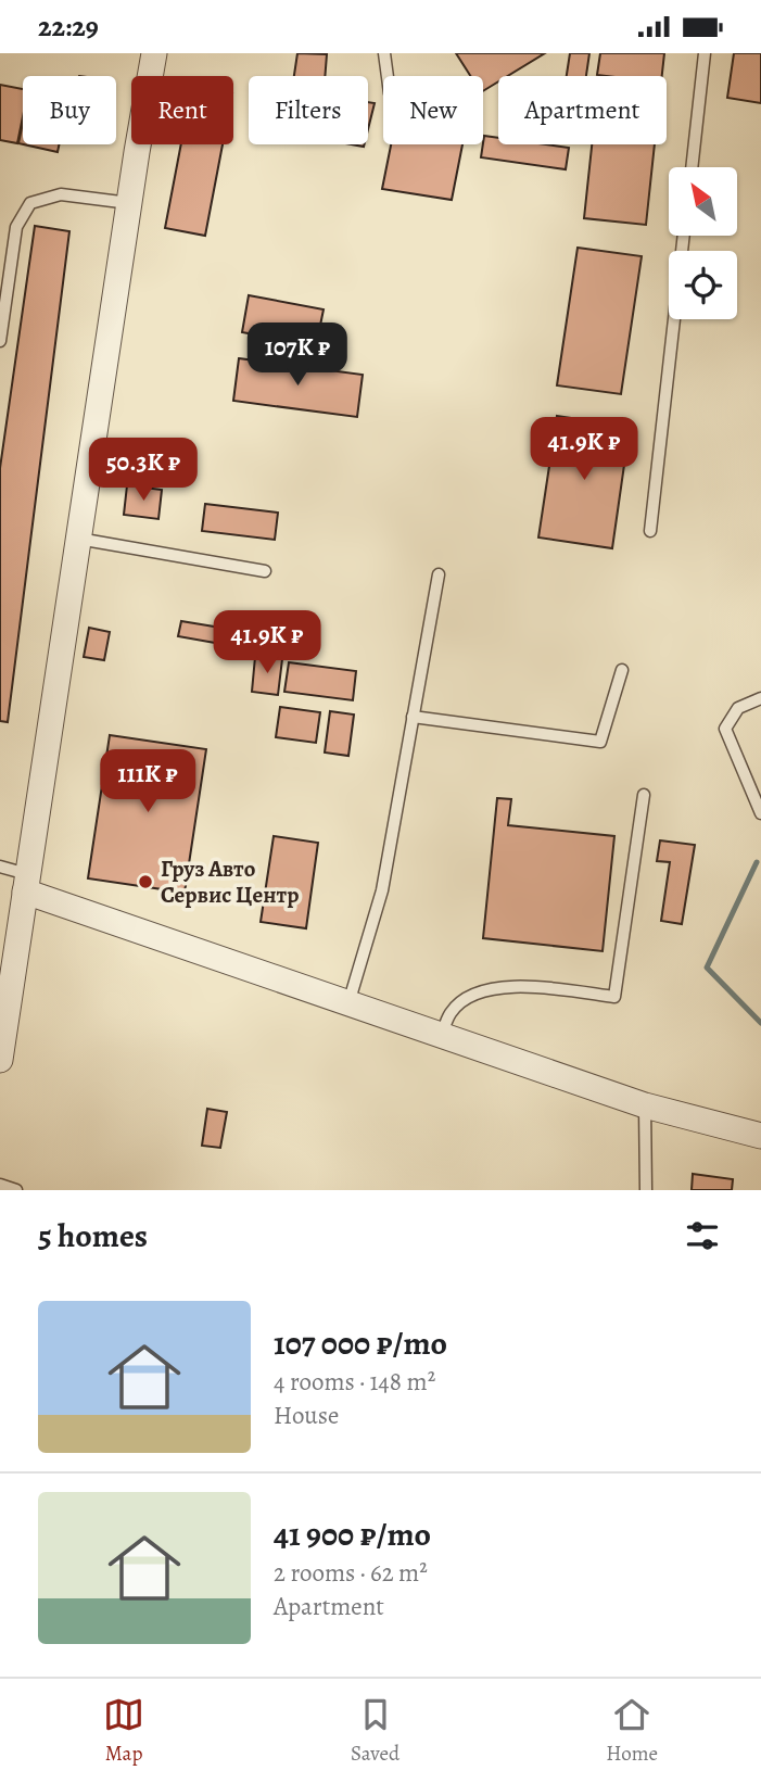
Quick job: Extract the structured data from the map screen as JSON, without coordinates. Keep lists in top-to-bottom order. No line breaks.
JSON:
{"places":["Груз Авто Сервис Центр"],"north":"top left","page":{"status":"22:29","chip":["Buy","Rent","Filters","New","Apartment"],"price":["107K ₽","41.9K ₽","50.3K ₽","41.9K ₽","111K ₽"],"heading":"5 homes","list":[{"name":"107 000 ₽/mo","note":"4 rooms · 148 m² · House"},{"name":"41 900 ₽/mo","note":"2 rooms · 62 m² · Apartment"}],"tabs":["Map","Saved","Home"]}}
